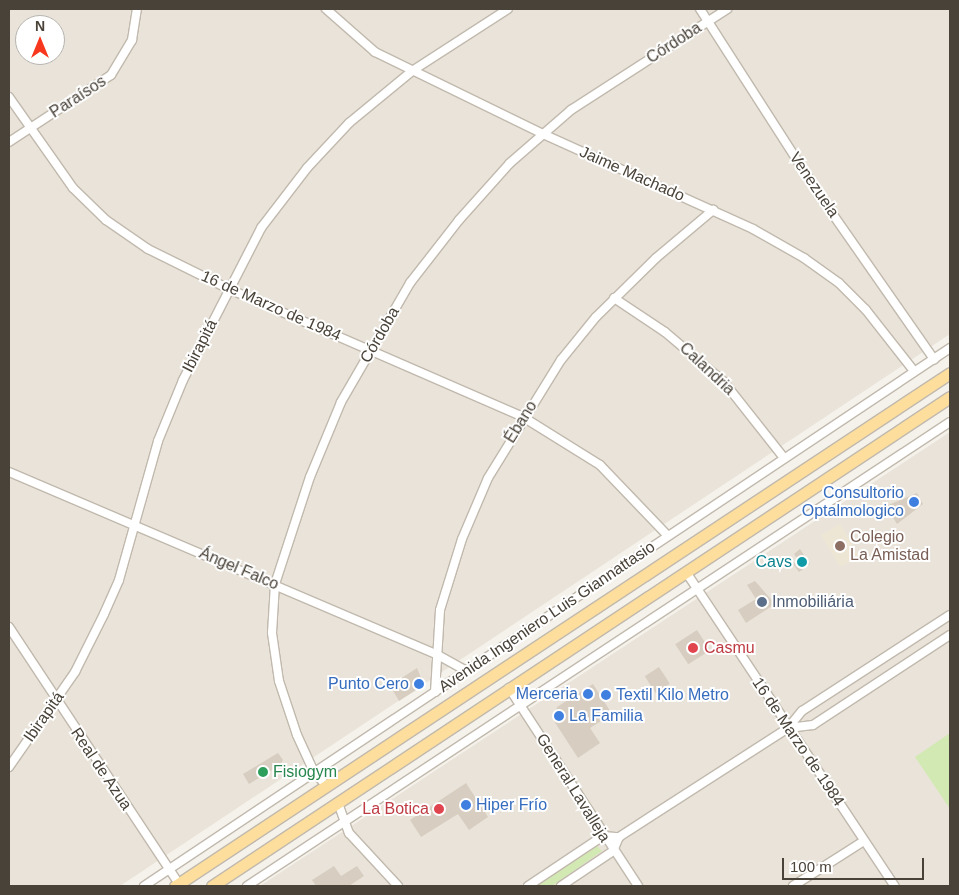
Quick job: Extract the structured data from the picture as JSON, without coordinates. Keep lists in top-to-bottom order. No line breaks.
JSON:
{"streets":{"main road":["Avenida Ingeniero Luis Giannattasio"],"street":["Córdoba","Paraísos","Jaime Machado","Venezuela","16 de Marzo de 1984","Ibirapitá","Calandria","Ébano","Ángel Falco","Real de Azua","General Lavalleja"]},"crossings":[["Córdoba","Jaime Machado"],["Córdoba","Venezuela"],["Córdoba","16 de Marzo de 1984"],["Córdoba","Ángel Falco"],["Córdoba","Avenida Ingeniero Luis Giannattasio"],["Paraísos","16 de Marzo de 1984"],["Jaime Machado","Ibirapitá"],["Jaime Machado","Ébano"],["Jaime Machado","Avenida Ingeniero Luis Giannattasio"],["Venezuela","Avenida Ingeniero Luis Giannattasio"],["16 de Marzo de 1984","Ibirapitá"],["16 de Marzo de 1984","Ébano"],["16 de Marzo de 1984","Avenida Ingeniero Luis Giannattasio"],["Ibirapitá","Ángel Falco"],["Ibirapitá","Real de Azua"],["Calandria","Ébano"],["Calandria","Avenida Ingeniero Luis Giannattasio"],["Ébano","Ángel Falco"],["Ébano","Avenida Ingeniero Luis Giannattasio"],["Ángel Falco","Avenida Ingeniero Luis Giannattasio"],["Avenida Ingeniero Luis Giannattasio","Real de Azua"]],"places":["Consultorio Optalmologico","Colegio La Amistad","Cavs","Inmobiliária","Casmu","Punto Cero","Merceria","Textil Kilo Metro","La Familia","Fisiogym","Hiper Frío","La Botica"],"scale_bar":"100 m","north":"top"}
